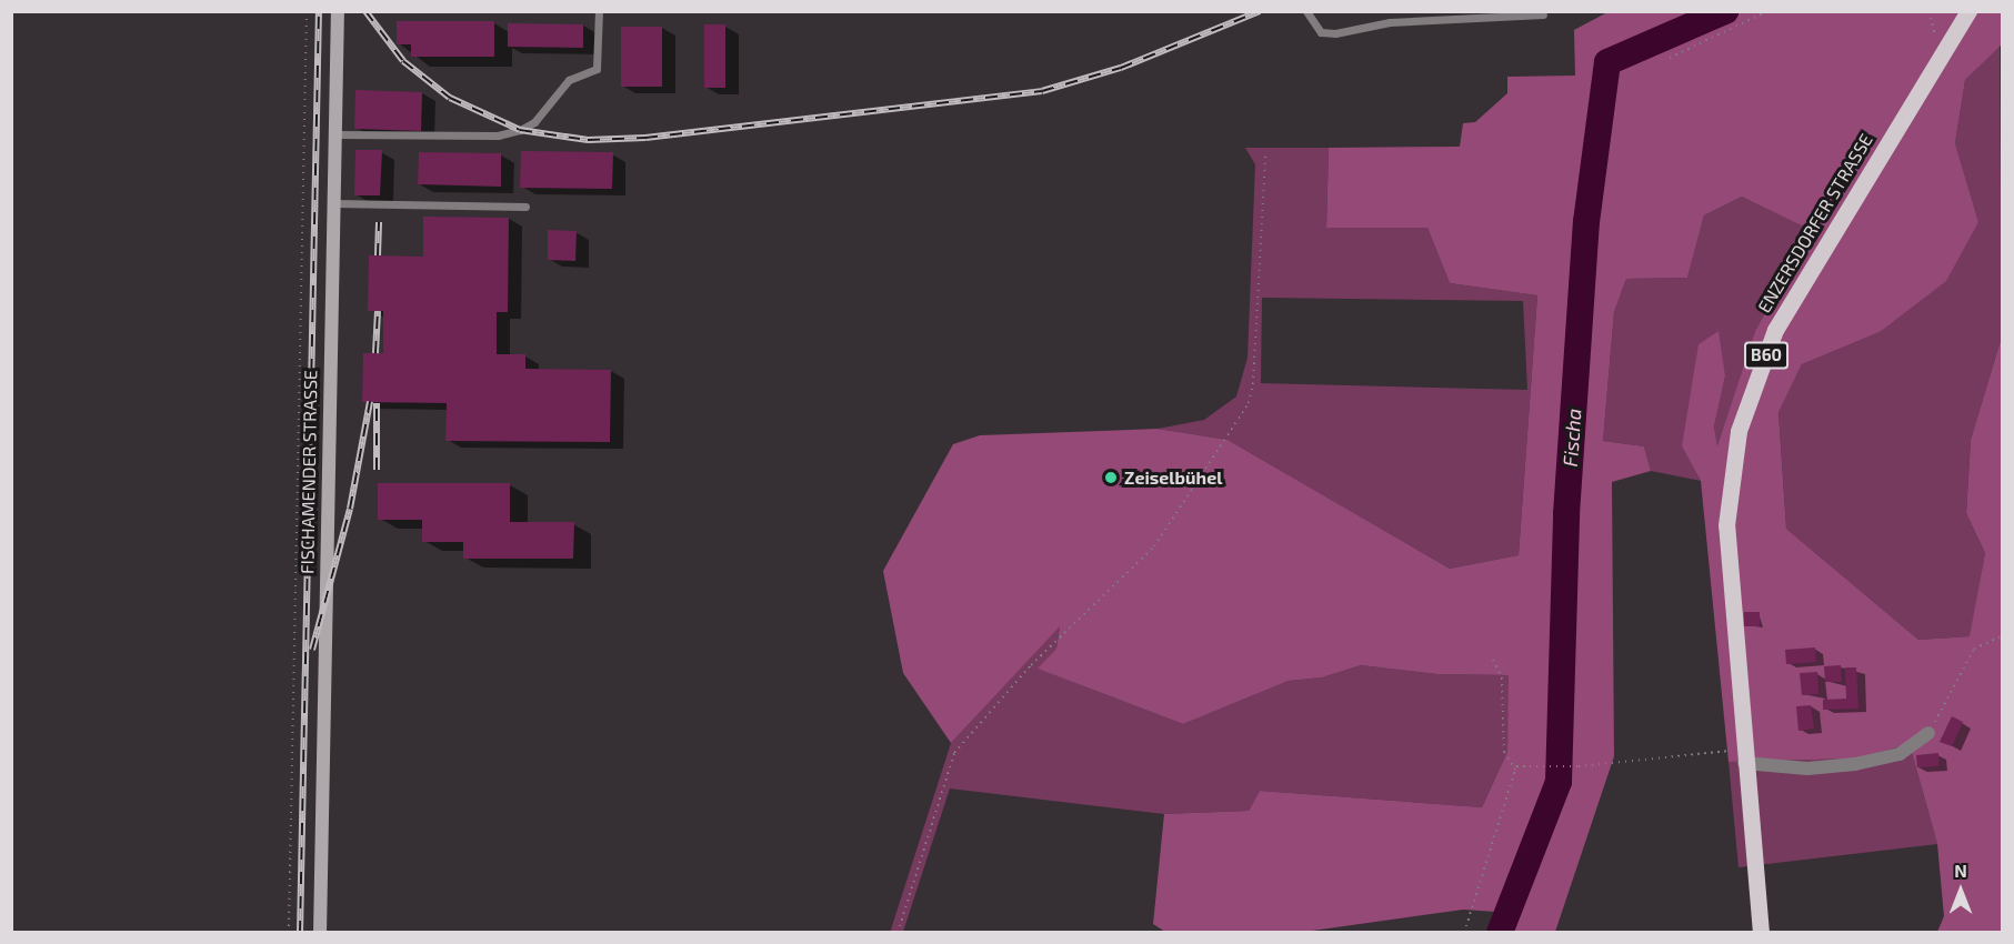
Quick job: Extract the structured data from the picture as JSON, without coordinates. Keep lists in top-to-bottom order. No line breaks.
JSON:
{"streets":{"main road":["ENZERSDORFER STRASSE","B60","FISCHAMENDER STRASSE"]},"crossings":[["ENZERSDORFER STRASSE","B60"]],"water":["Fischa"],"places":["Zeiselbühel"],"north":"top"}
